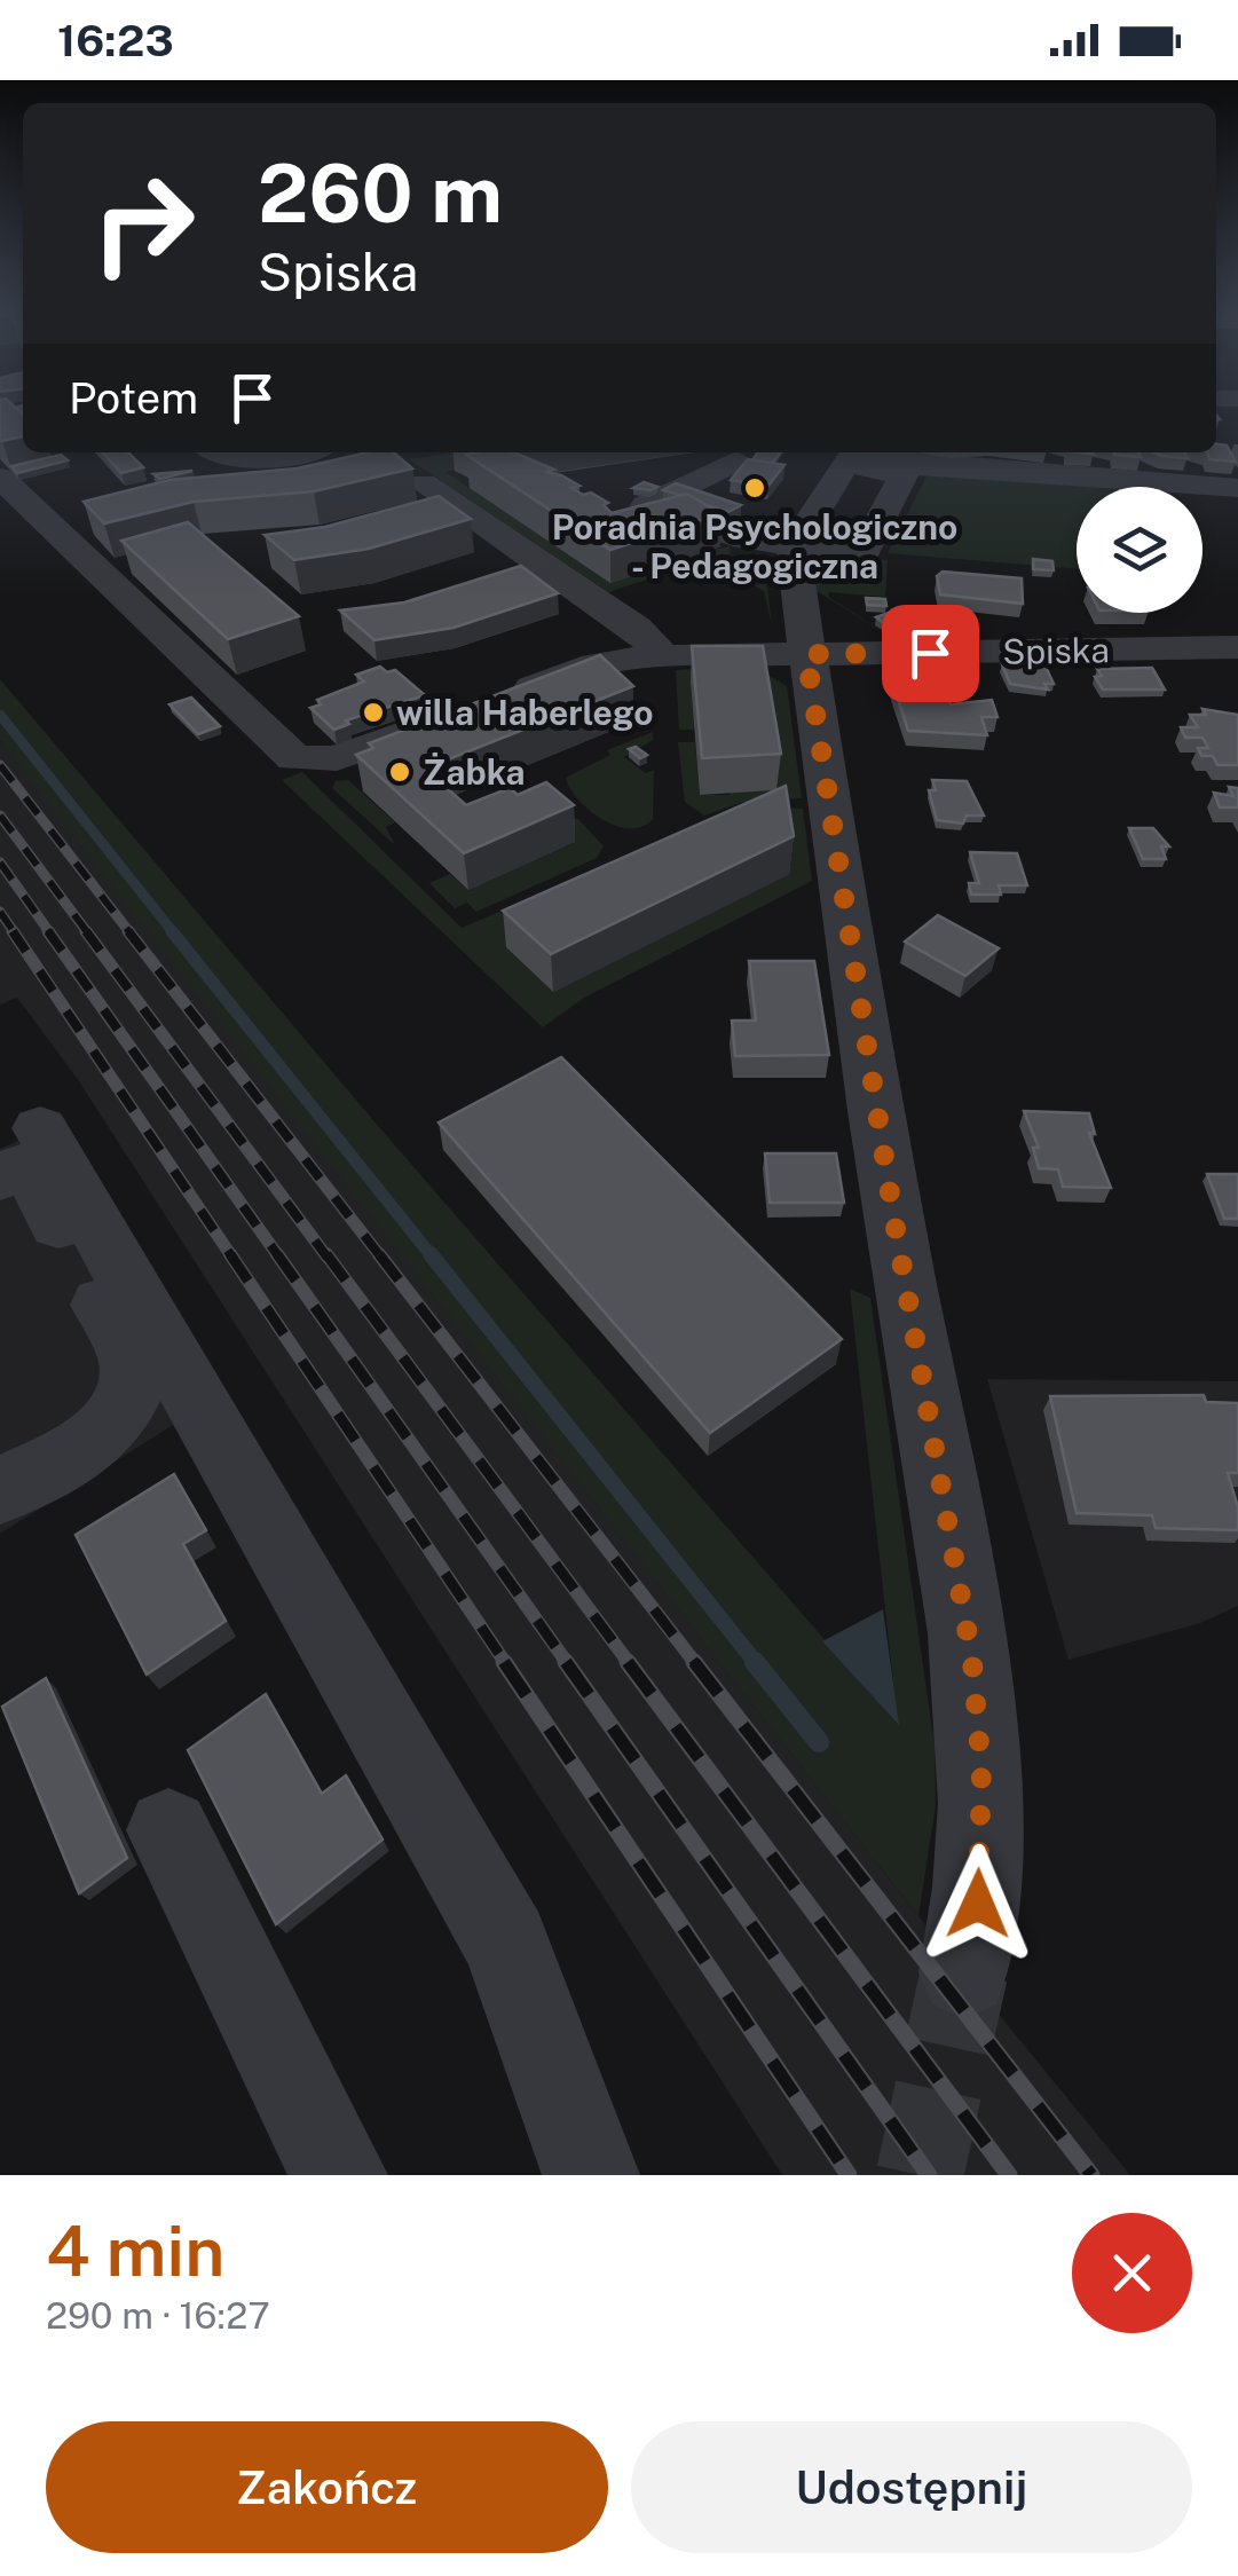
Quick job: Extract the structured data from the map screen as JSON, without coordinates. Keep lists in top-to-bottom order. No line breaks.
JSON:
{"streets":{"street":["Spiska"]},"places":["Poradnia Psychologiczno - Pedagogiczna","willa Haberlego","Żabka"],"page":{"status":"16:23","turn":["260 m","Spiska"],"then":"Potem","heading":["4 min","290 m · 16:27"],"buttons":["Zakończ","Udostępnij"]}}
